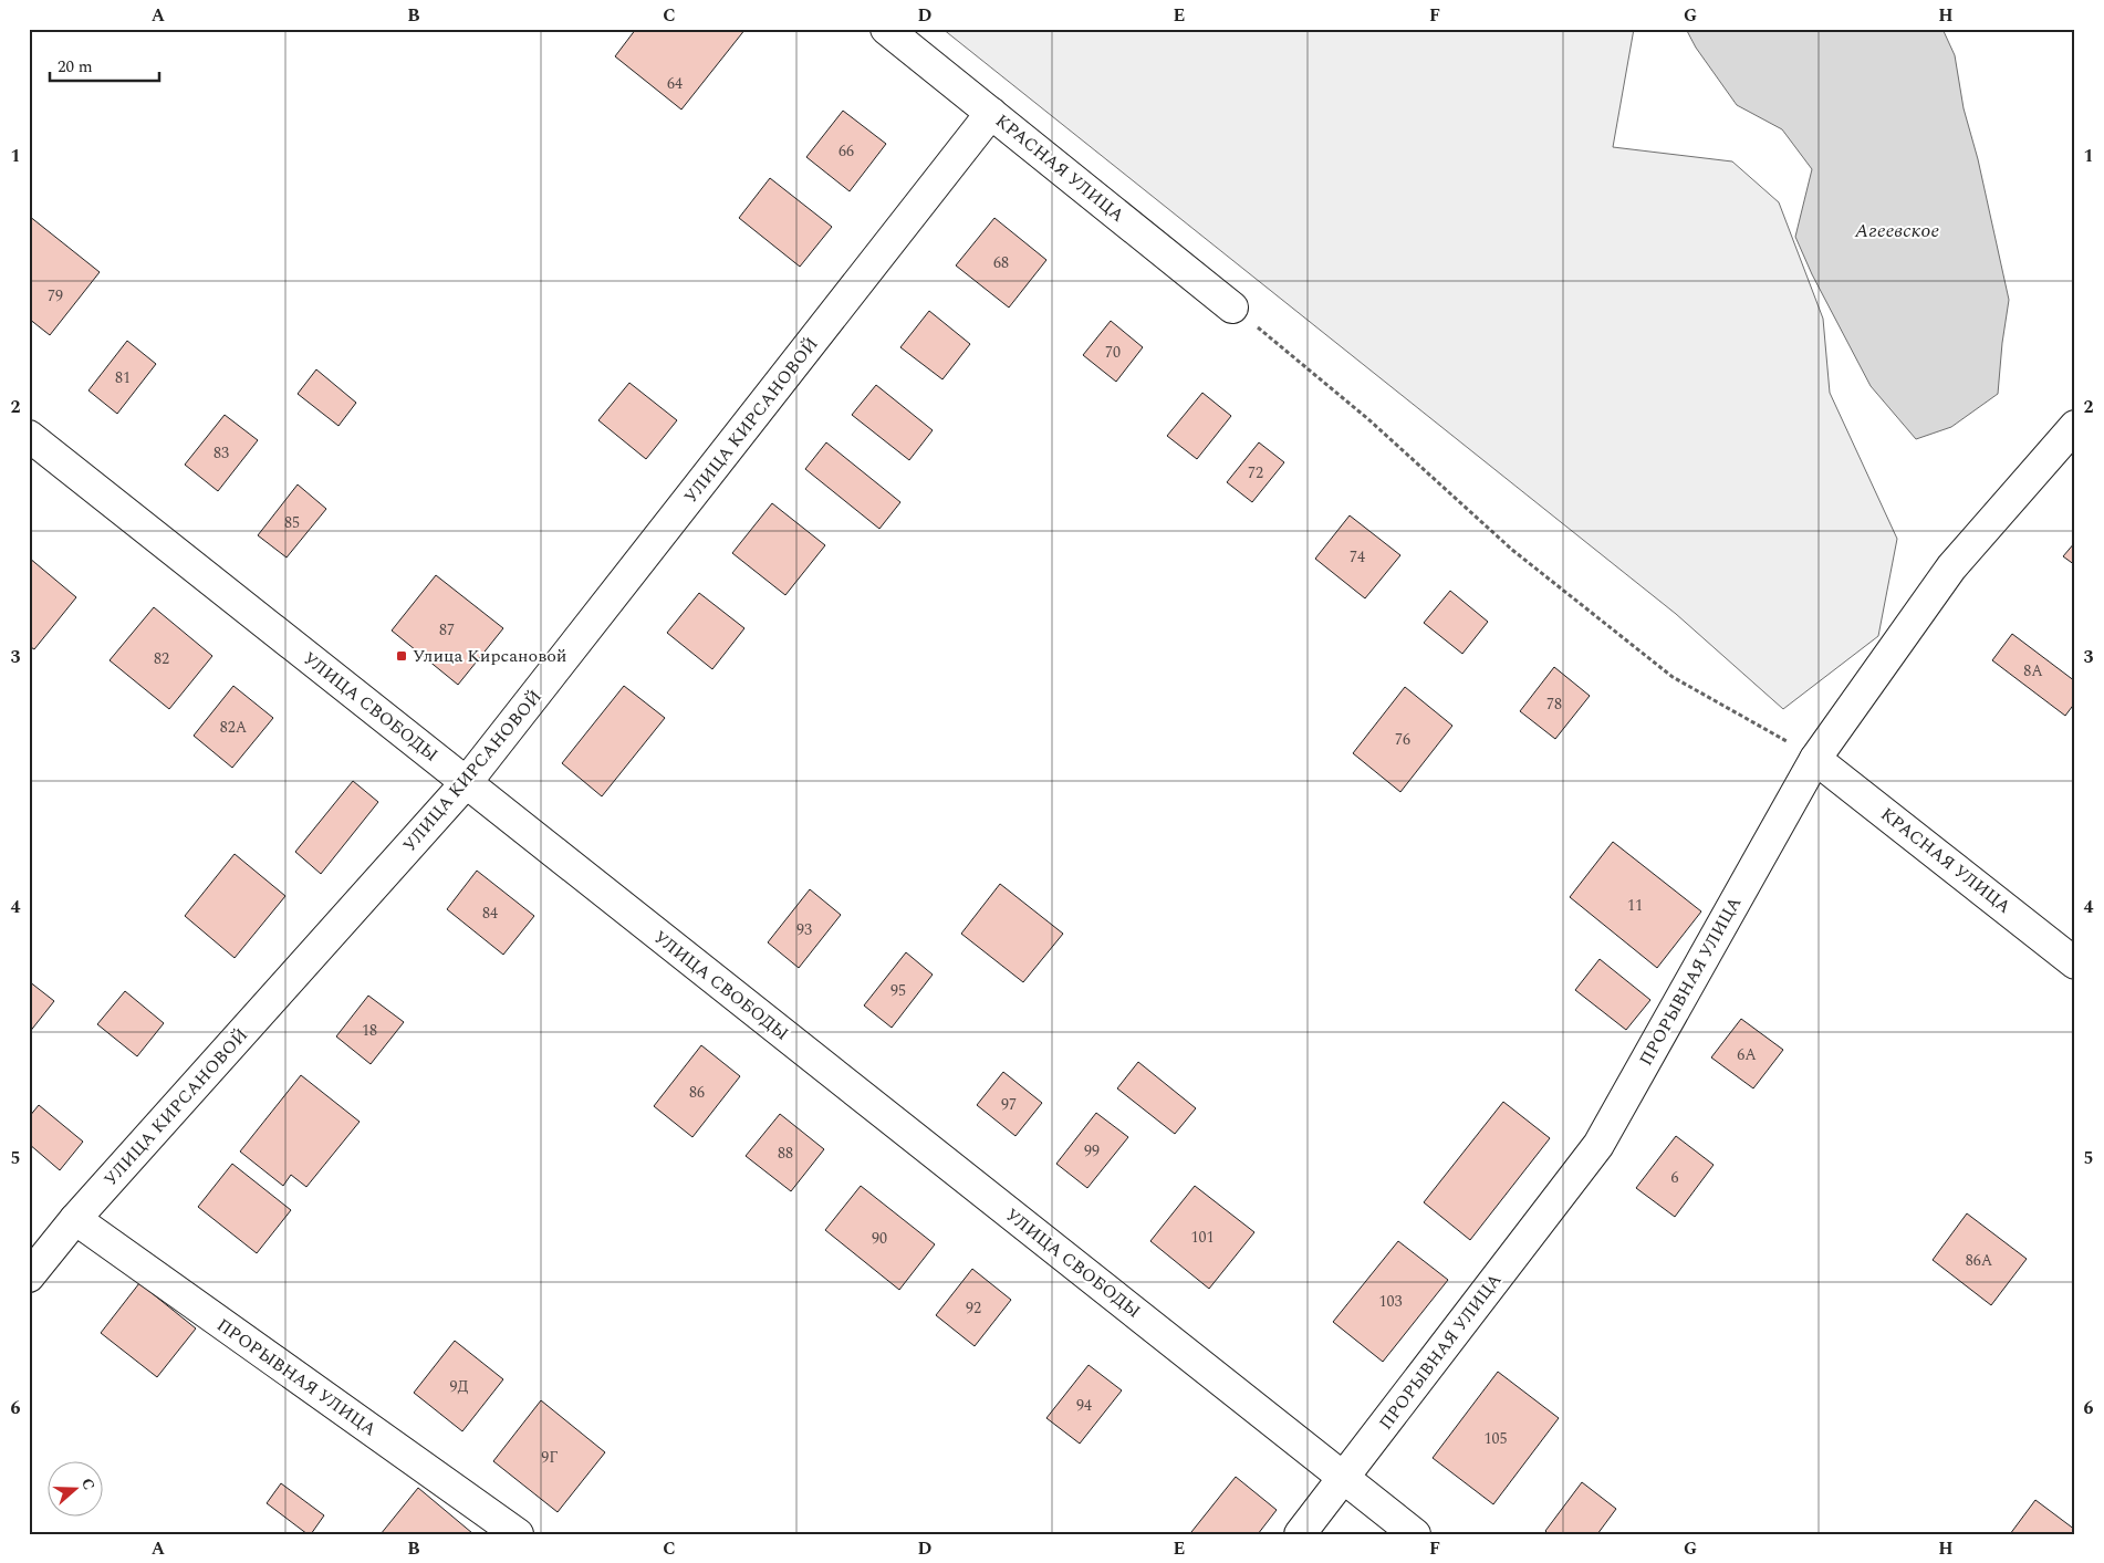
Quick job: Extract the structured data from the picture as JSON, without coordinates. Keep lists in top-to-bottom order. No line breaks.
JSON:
{"streets":{"street":["КРАСНАЯ УЛИЦА","УЛИЦА КИРСАНОВОЙ","УЛИЦА СВОБОДЫ","ПРОРЫВНАЯ УЛИЦА"]},"crossings":[["КРАСНАЯ УЛИЦА","УЛИЦА КИРСАНОВОЙ"],["КРАСНАЯ УЛИЦА","ПРОРЫВНАЯ УЛИЦА"],["УЛИЦА КИРСАНОВОЙ","УЛИЦА СВОБОДЫ"],["УЛИЦА КИРСАНОВОЙ","ПРОРЫВНАЯ УЛИЦА"],["УЛИЦА СВОБОДЫ","ПРОРЫВНАЯ УЛИЦА"]],"water":["Агеевское"],"places":{"transit":["Улица Кирсановой"]},"house_numbers":["64","66","68","79","70","81","83","72","85","74","87","82","8А","78","82А","76","11","84","93","95","18","6А","86","97","99","88","6","101","90","86А","103","92","9Д","94","105","9Г"],"scale_bar":"20 m","north":"right","grid":{"columns":["A","B","C","D","E","F","G","H"],"rows":["1","2","3","4","5","6"]}}
